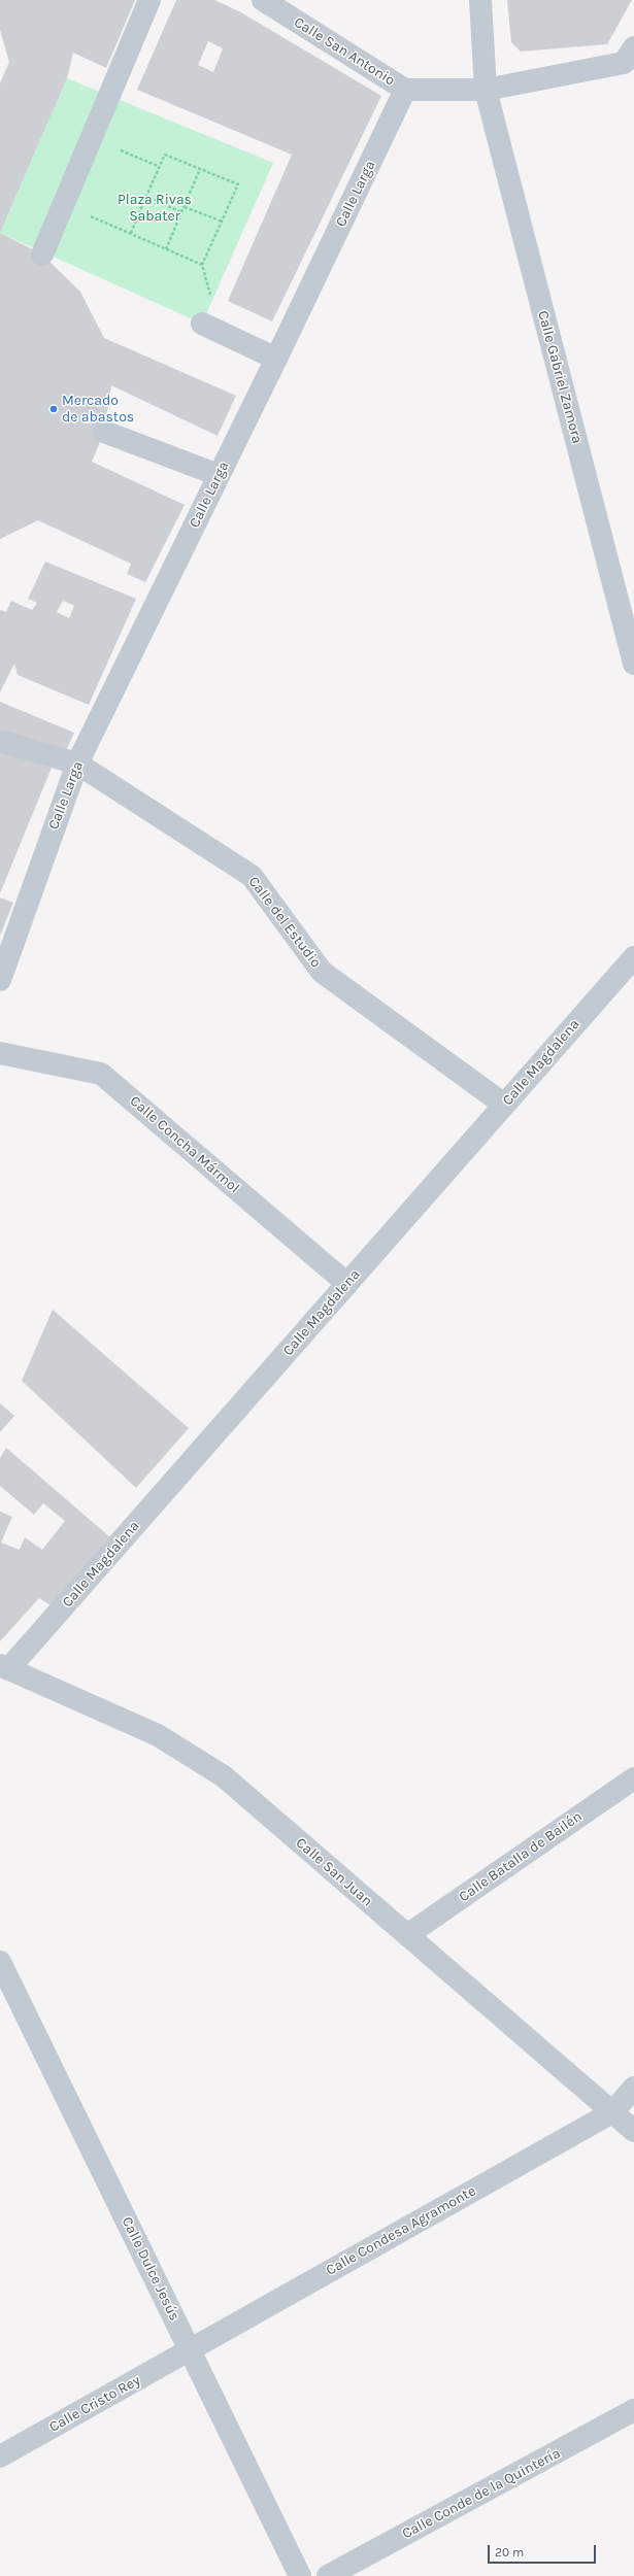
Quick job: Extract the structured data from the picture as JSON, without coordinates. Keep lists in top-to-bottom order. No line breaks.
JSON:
{"streets":{"street":["Calle San Antonio","Calle Larga","Calle Gabriel Zamora","Calle del Estudio","Calle Magdalena","Calle Concha Mármol","Calle Batalla de Bailén","Calle San Juan","Calle Condesa Agramonte","Calle Dulce Jesús","Calle Cristo Rey","Calle Conde de la Quintería"]},"crossings":[["Calle San Antonio","Calle Larga"],["Calle Larga","Calle del Estudio"],["Calle del Estudio","Calle Magdalena"],["Calle Magdalena","Calle Concha Mármol"],["Calle Magdalena","Calle San Juan"],["Calle Batalla de Bailén","Calle San Juan"],["Calle San Juan","Calle Condesa Agramonte"],["Calle Condesa Agramonte","Calle Dulce Jesús"],["Calle Condesa Agramonte","Calle Cristo Rey"],["Calle Dulce Jesús","Calle Cristo Rey"]],"parks":["Plaza Rivas Sabater"],"places":["Mercado de abastos"],"scale_bar":"20 m"}
